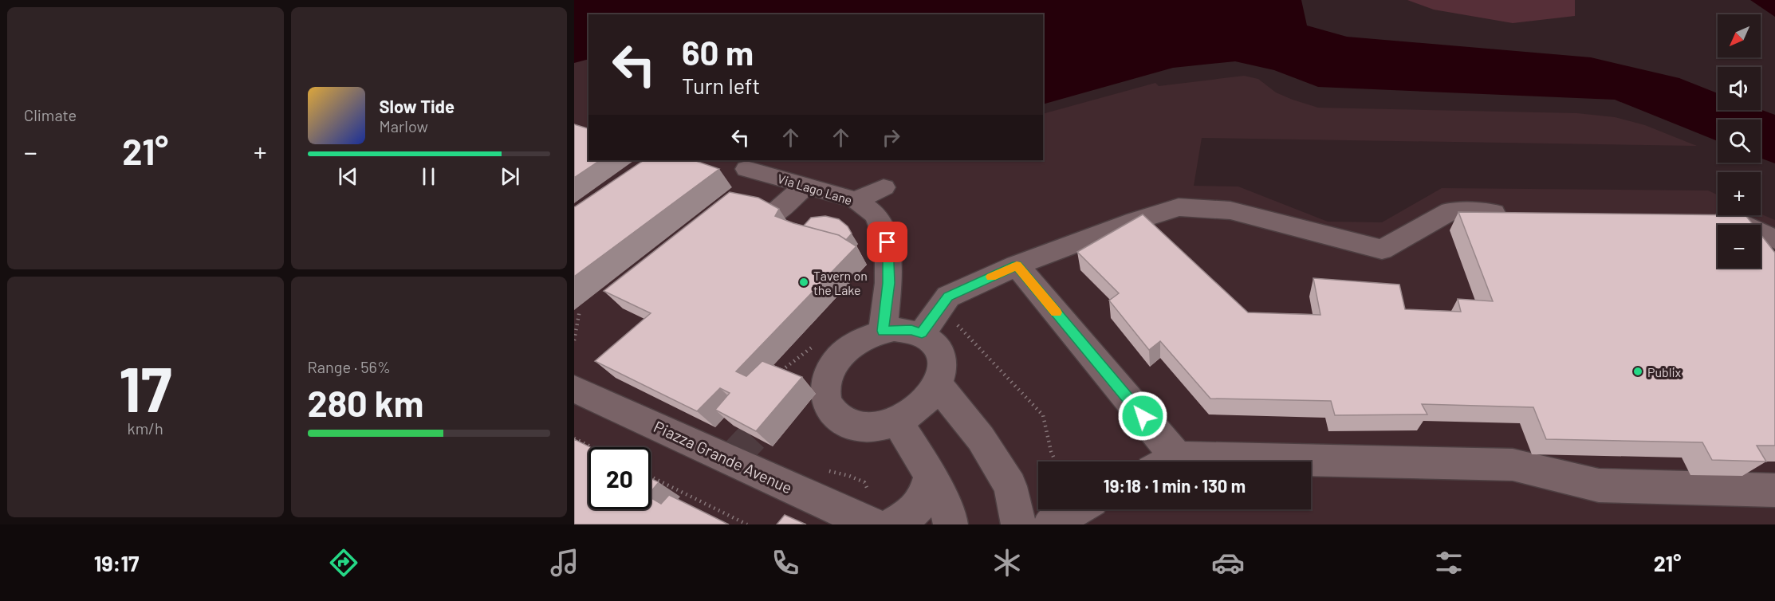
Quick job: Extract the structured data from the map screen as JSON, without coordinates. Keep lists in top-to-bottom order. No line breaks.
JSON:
{"streets":{"street":["Via Lago Lane","Piazza Grande Avenue"]},"places":["Tavern on the Lake","Publix"],"north":"bottom left","page":{"tile":["Climate",["17","km/h"],["Range · 56%","280 km"]],"map_buttons":["+","−"],"turn":["60 m","Turn left"],"song":["Slow Tide","Marlow"],"heat":["−","21°","+"],"limit":"20","trip":"19:18 · 1 min · 130 m","tabs":["19:17","21°"]}}
